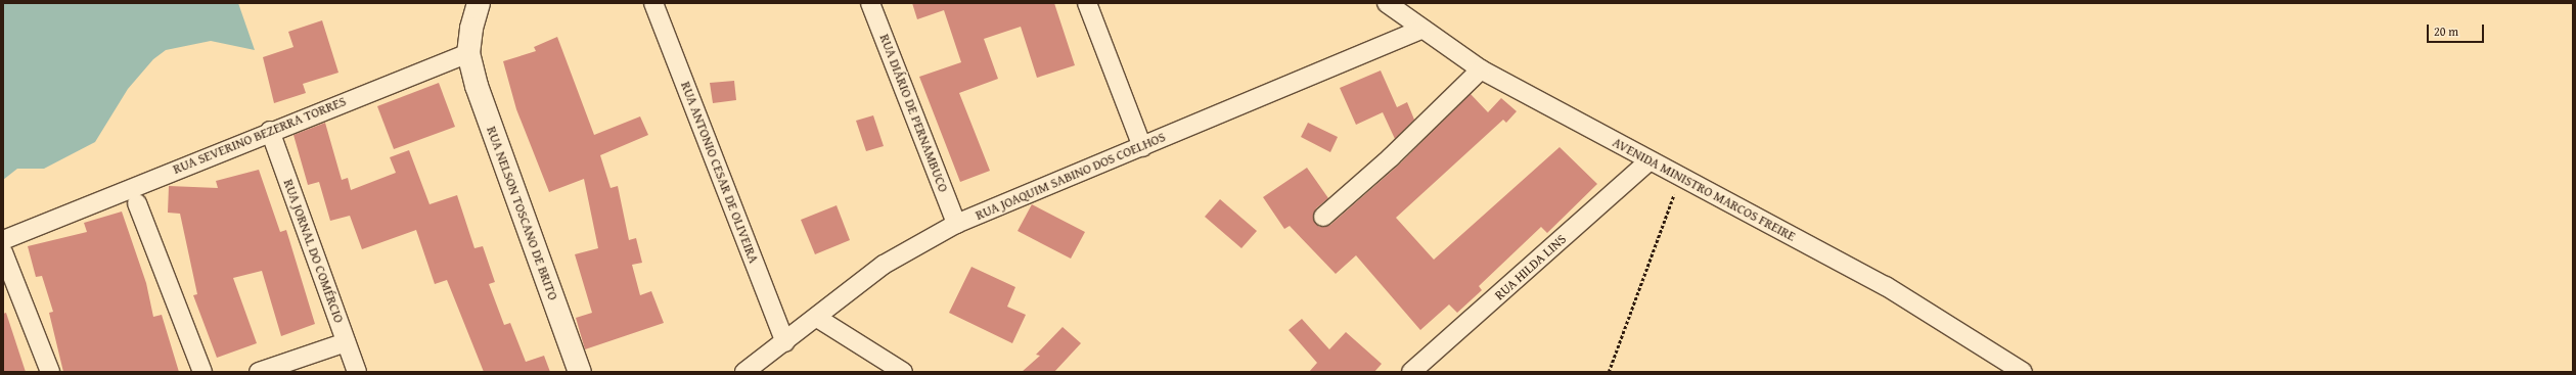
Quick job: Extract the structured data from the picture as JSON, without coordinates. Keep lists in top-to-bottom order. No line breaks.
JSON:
{"streets":{"main road":["RUA NELSON TOSCANO DE BRITO"],"street":["RUA DIÁRIO DE PERNAMBUCO","RUA SEVERINO BEZERRA TORRES","RUA ANTONIO CESAR DE OLIVEIRA","RUA JOAQUIM SABINO DOS COELHOS","AVENIDA MINISTRO MARCOS FREIRE","RUA JORNAL DO COMÉRCIO","RUA HILDA LINS"]},"crossings":[["RUA DIÁRIO DE PERNAMBUCO","RUA JOAQUIM SABINO DOS COELHOS"],["RUA SEVERINO BEZERRA TORRES","RUA NELSON TOSCANO DE BRITO"],["RUA SEVERINO BEZERRA TORRES","RUA JORNAL DO COMÉRCIO"],["RUA ANTONIO CESAR DE OLIVEIRA","RUA JOAQUIM SABINO DOS COELHOS"],["RUA JOAQUIM SABINO DOS COELHOS","AVENIDA MINISTRO MARCOS FREIRE"],["AVENIDA MINISTRO MARCOS FREIRE","RUA HILDA LINS"]],"scale_bar":"20 m"}
